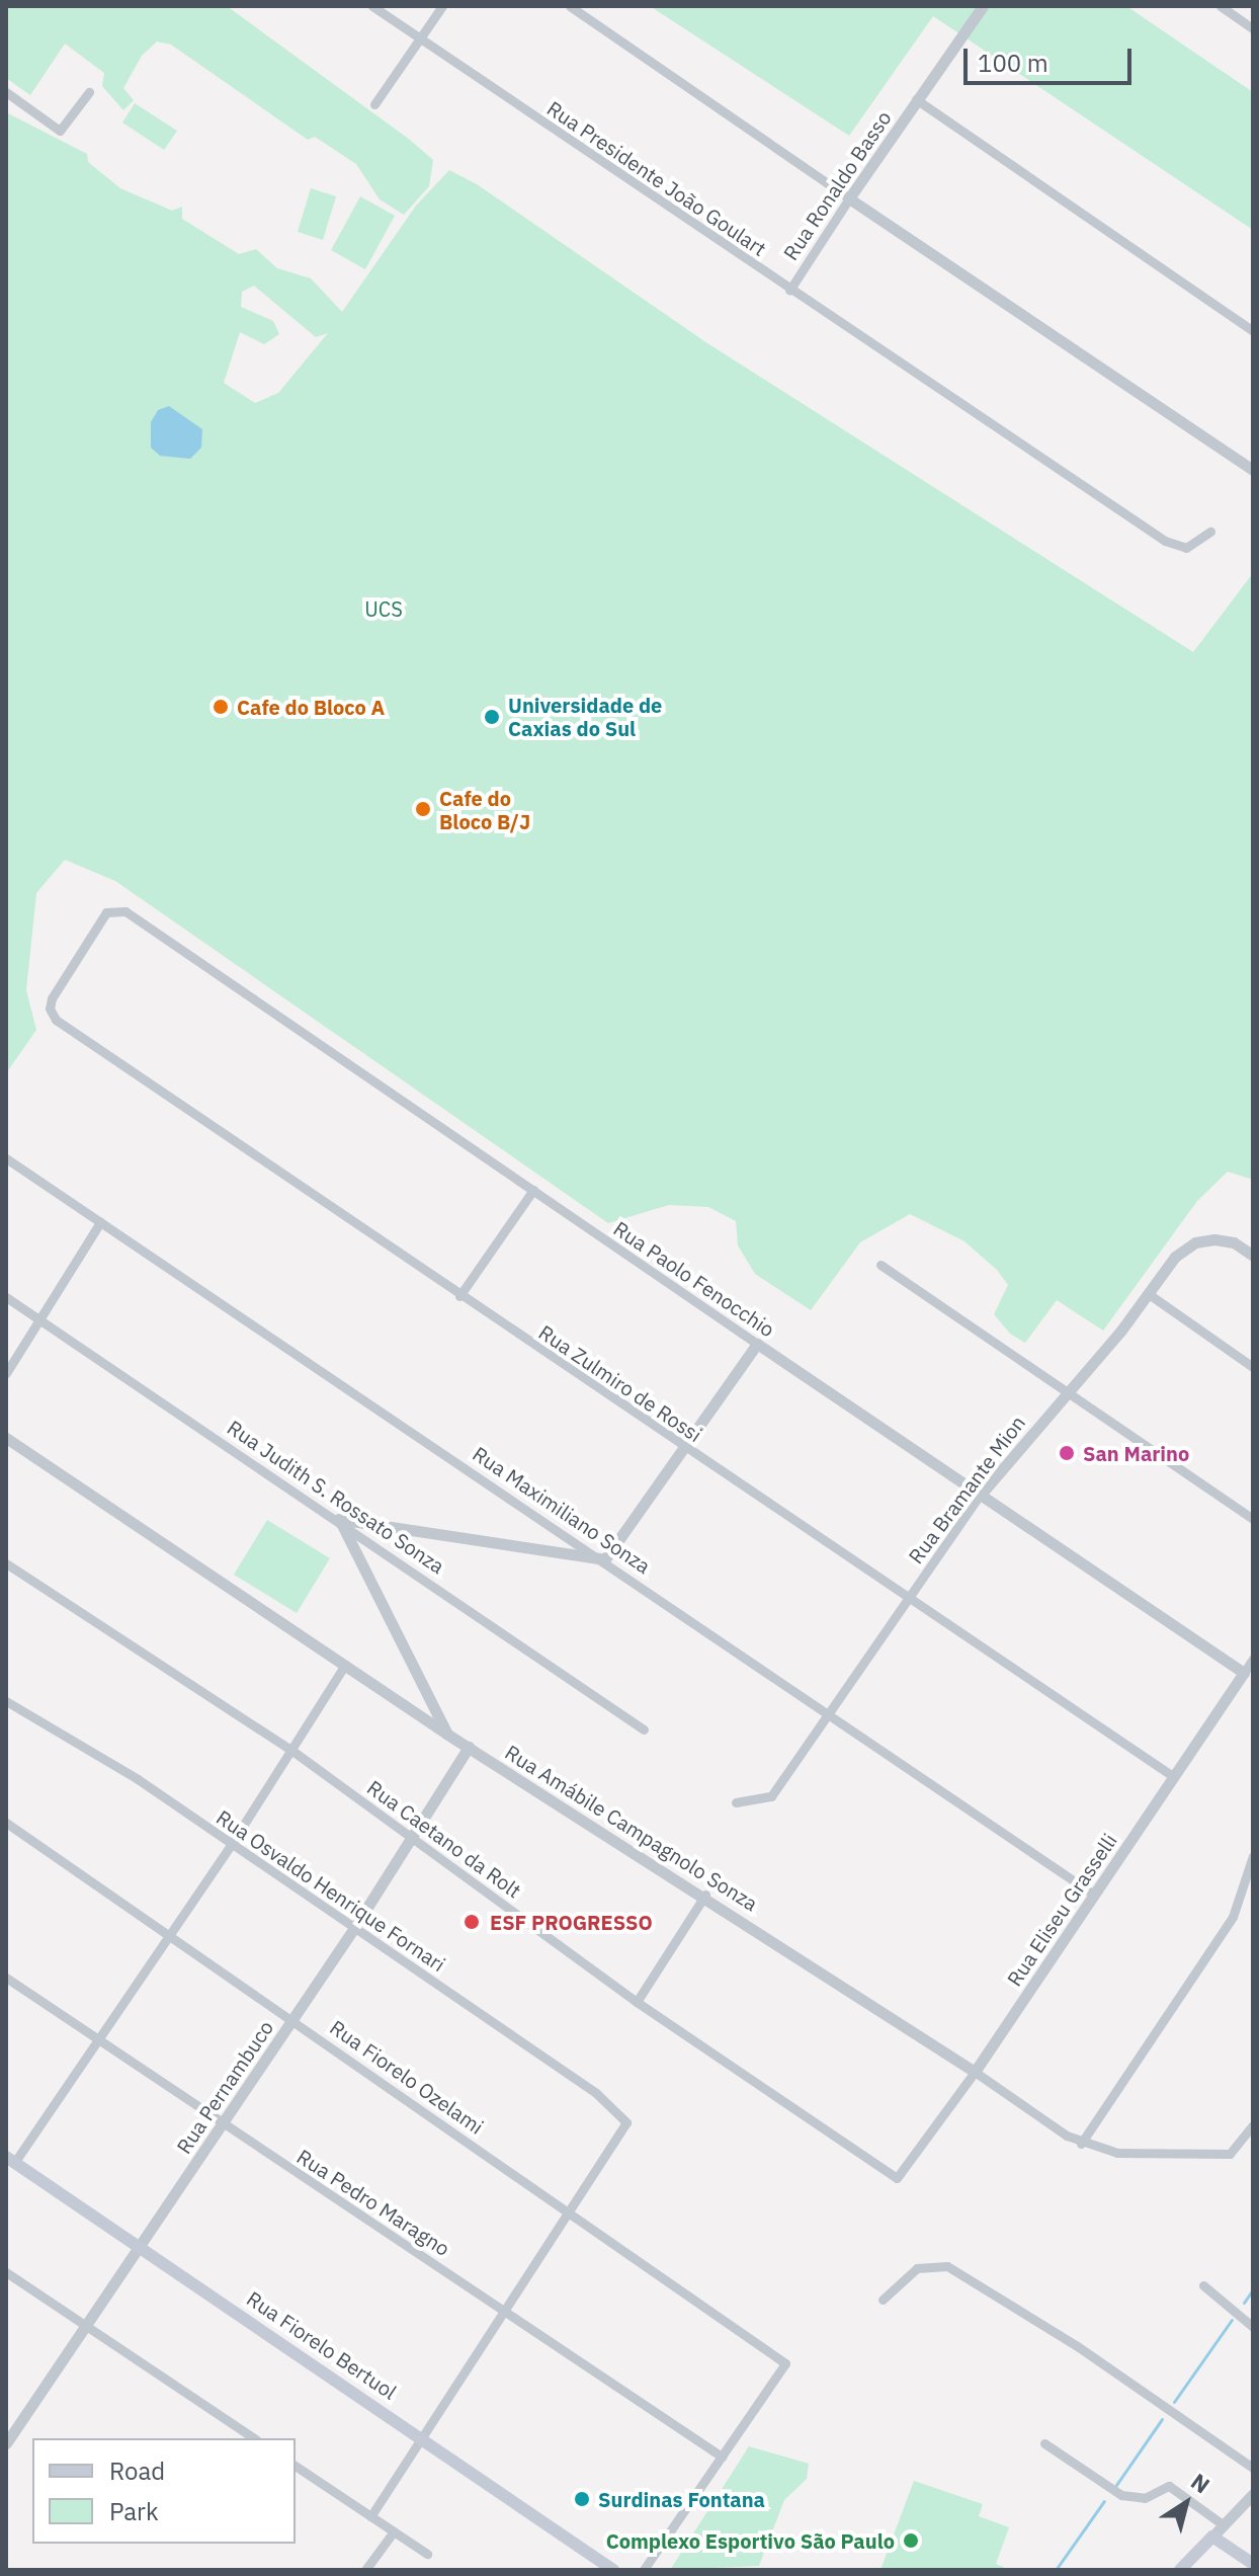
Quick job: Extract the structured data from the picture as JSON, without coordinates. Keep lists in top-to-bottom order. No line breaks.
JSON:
{"streets":{"main road":["Rua Fiorelo Bertuol"],"street":["Rua Presidente João Goulart","Rua Ronaldo Basso","Rua Paolo Fenocchio","Rua Zulmiro de Rossi","Rua Bramante Mion","Rua Judith S. Rossato Sonza","Rua Maximiliano Sonza","Rua Amábile Campagnolo Sonza","Rua Caetano da Rolt","Rua Osvaldo Henrique Fornari","Rua Eliseu Grasselli","Rua Fiorelo Ozelami","Rua Pernambuco","Rua Pedro Maragno"]},"crossings":[["Rua Presidente João Goulart","Rua Ronaldo Basso"],["Rua Paolo Fenocchio","Rua Zulmiro de Rossi"],["Rua Paolo Fenocchio","Rua Bramante Mion"],["Rua Paolo Fenocchio","Rua Eliseu Grasselli"],["Rua Zulmiro de Rossi","Rua Bramante Mion"],["Rua Zulmiro de Rossi","Rua Eliseu Grasselli"],["Rua Bramante Mion","Rua Maximiliano Sonza"],["Rua Maximiliano Sonza","Rua Eliseu Grasselli"],["Rua Amábile Campagnolo Sonza","Rua Eliseu Grasselli"],["Rua Amábile Campagnolo Sonza","Rua Pernambuco"],["Rua Caetano da Rolt","Rua Eliseu Grasselli"],["Rua Caetano da Rolt","Rua Pernambuco"],["Rua Osvaldo Henrique Fornari","Rua Fiorelo Ozelami"],["Rua Osvaldo Henrique Fornari","Rua Pernambuco"],["Rua Fiorelo Ozelami","Rua Pernambuco"],["Rua Fiorelo Ozelami","Rua Pedro Maragno"],["Rua Pernambuco","Rua Pedro Maragno"],["Rua Pernambuco","Rua Fiorelo Bertuol"]],"parks":["UCS"],"places":["Cafe do Bloco A","Universidade de Caxias do Sul","Cafe do Bloco B/J","San Marino","ESF PROGRESSO","Surdinas Fontana","Complexo Esportivo São Paulo"],"legend":["Road","Park"],"scale_bar":"100 m","north":"top right"}
